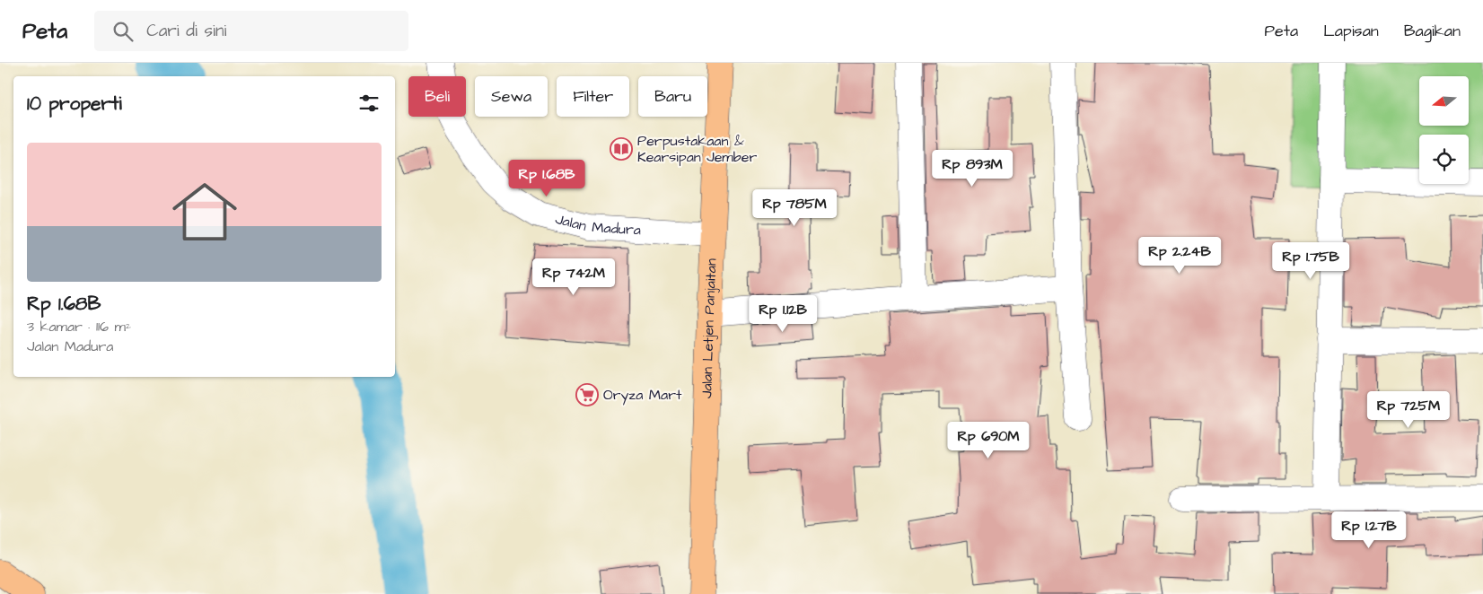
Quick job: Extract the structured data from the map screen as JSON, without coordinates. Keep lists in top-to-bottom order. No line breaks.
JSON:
{"streets":{"main road":["Jalan Letjen Panjaitan"],"street":["Jalan Madura"]},"crossings":[["Jalan Madura","Jalan Letjen Panjaitan"]],"places":{"library":["Perpustakaan & Kearsipan Jember"],"supermarket":["Oryza Mart"]},"north":"left","page":{"header":"Peta","search":"Cari di sini","nav":["Peta","Lapisan","Bagikan"],"chip":["Beli","Sewa","Filter","Baru"],"heading":"10 properti","list":[{"name":"Rp 1.68B","note":"3 kamar · 116 m² · Jalan Madura"}],"price":["Rp 893M","Rp 1.68B","Rp 785M","Rp 2.24B","Rp 1.75B","Rp 742M","Rp 1.12B","Rp 725M","Rp 690M","Rp 1.27B"]}}
